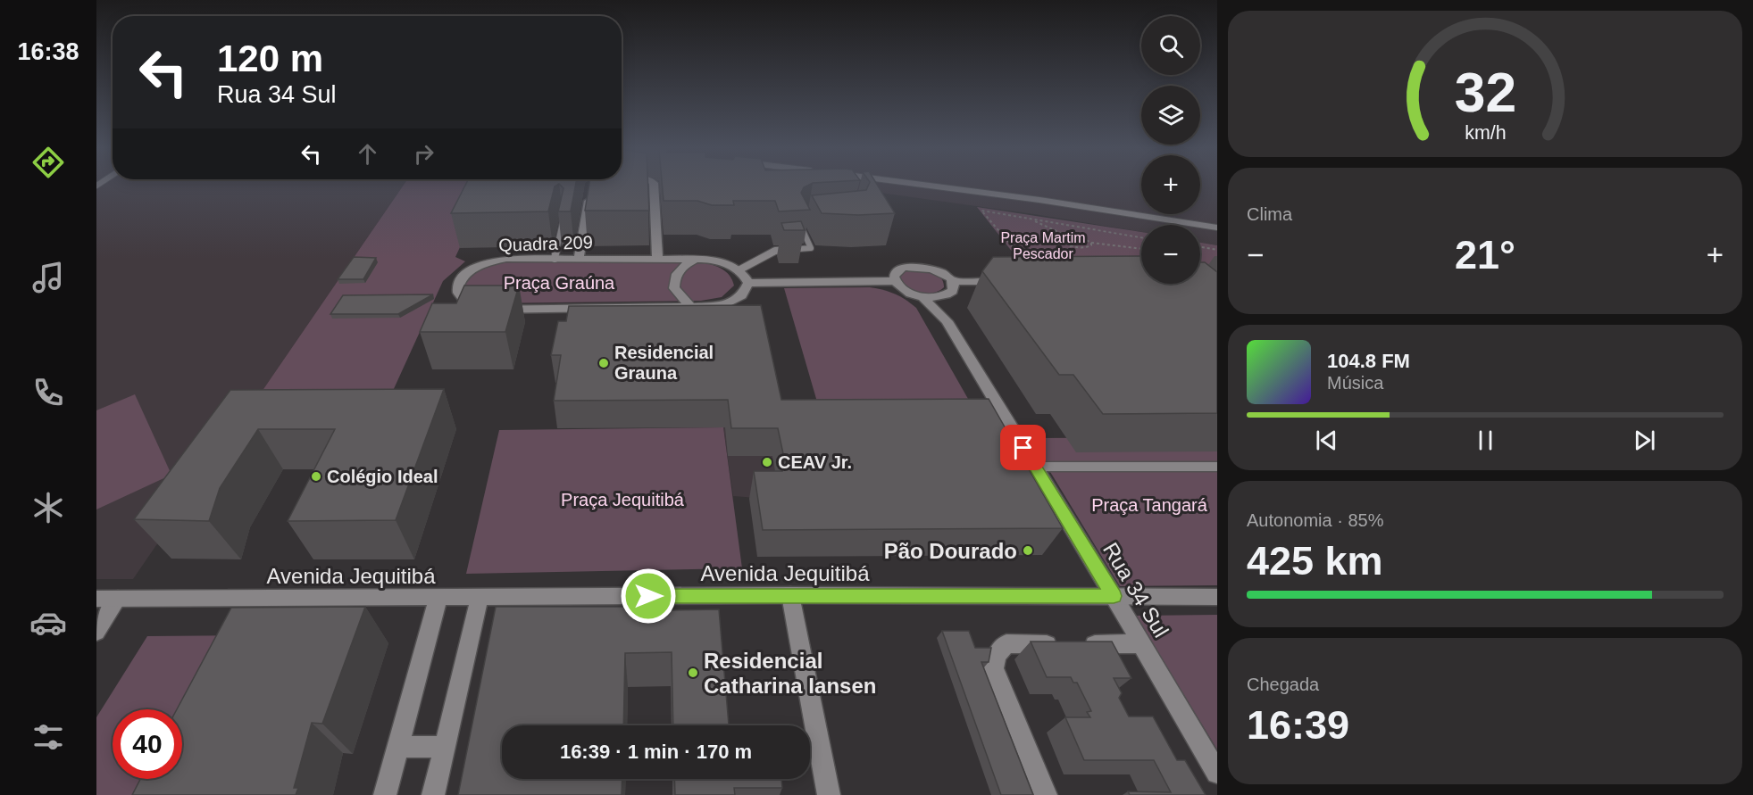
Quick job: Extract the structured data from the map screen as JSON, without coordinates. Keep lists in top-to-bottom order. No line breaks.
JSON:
{"streets":{"street":["Quadra 209","Avenida Jequitibá","Rua 34 Sul"]},"crossings":[["Avenida Jequitibá","Rua 34 Sul"]],"parks":["Praça Martim Pescador","Praça Graúna","Praça Jequitibá","Praça Tangará"],"places":["Residencial Grauna","CEAV Jr.","Colégio Ideal","Pão Dourado","Residencial Catharina Iansen"],"page":{"tabs":"16:38","map_buttons":["+","−"],"turn":["120 m","Rua 34 Sul"],"tile":["Clima",["Autonomia · 85%","425 km"],["Chegada","16:39"]],"heat":["−","21°","+"],"song":["104.8 FM","Música"],"limit":"40","trip":"16:39 · 1 min · 170 m","gauge":["32","km/h"]}}
